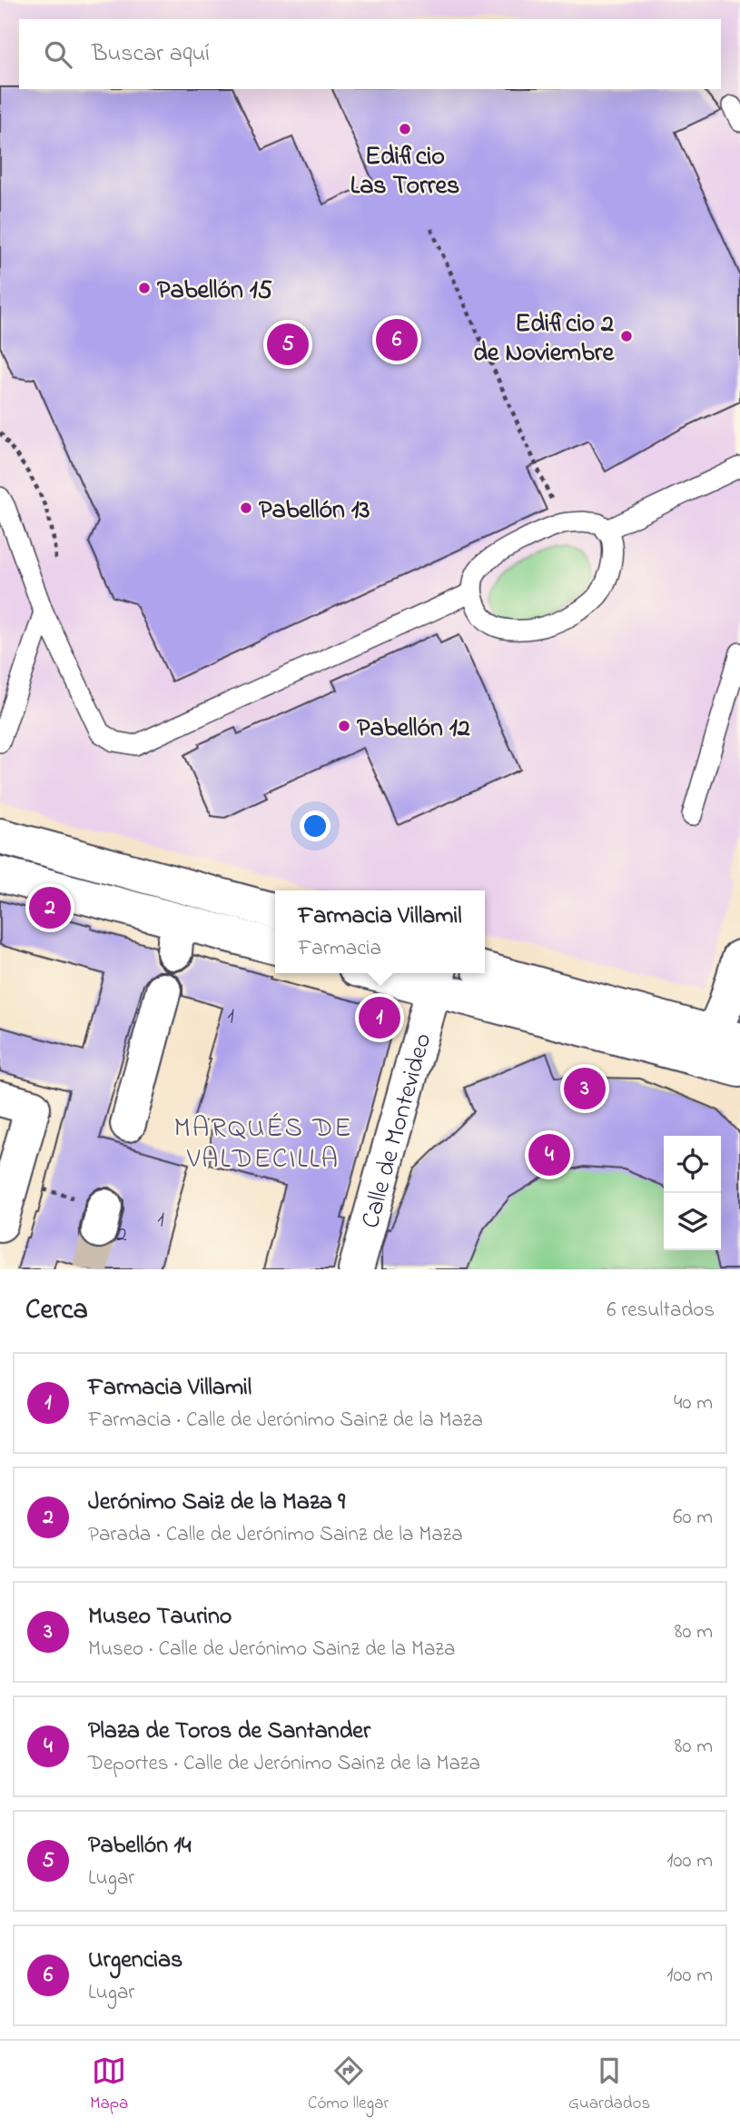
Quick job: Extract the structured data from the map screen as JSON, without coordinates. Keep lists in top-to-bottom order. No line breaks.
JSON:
{"streets":{"main road":["Calle de Montevideo"]},"districts":["MARQUÉS DE VALDECILLA"],"places":["Edificio Las Torres","Pabellón 15","Edificio 2 de Noviembre","Pabellón 13","Pabellón 12"],"house_numbers":["1","1","2"],"page":{"search":"Buscar aquí","pins":["6","5","2","1","3","4"],"popup":["Farmacia Villamil","Farmacia"],"heading":["Cerca","6 resultados"],"list":[{"mark":"1","name":"Farmacia Villamil","note":"Farmacia · Calle de Jerónimo Sainz de la Maza","value":"40 m"},{"mark":"2","name":"Jerónimo Saiz de la Maza 9","note":"Parada · Calle de Jerónimo Sainz de la Maza","value":"60 m"},{"mark":"3","name":"Museo Taurino","note":"Museo · Calle de Jerónimo Sainz de la Maza","value":"80 m"},{"mark":"4","name":"Plaza de Toros de Santander","note":"Deportes · Calle de Jerónimo Sainz de la Maza","value":"80 m"},{"mark":"5","name":"Pabellón 14","note":"Lugar","value":"100 m"},{"mark":"6","name":"Urgencias","note":"Lugar","value":"100 m"}],"nav":["Mapa","Cómo llegar","Guardados"]}}
